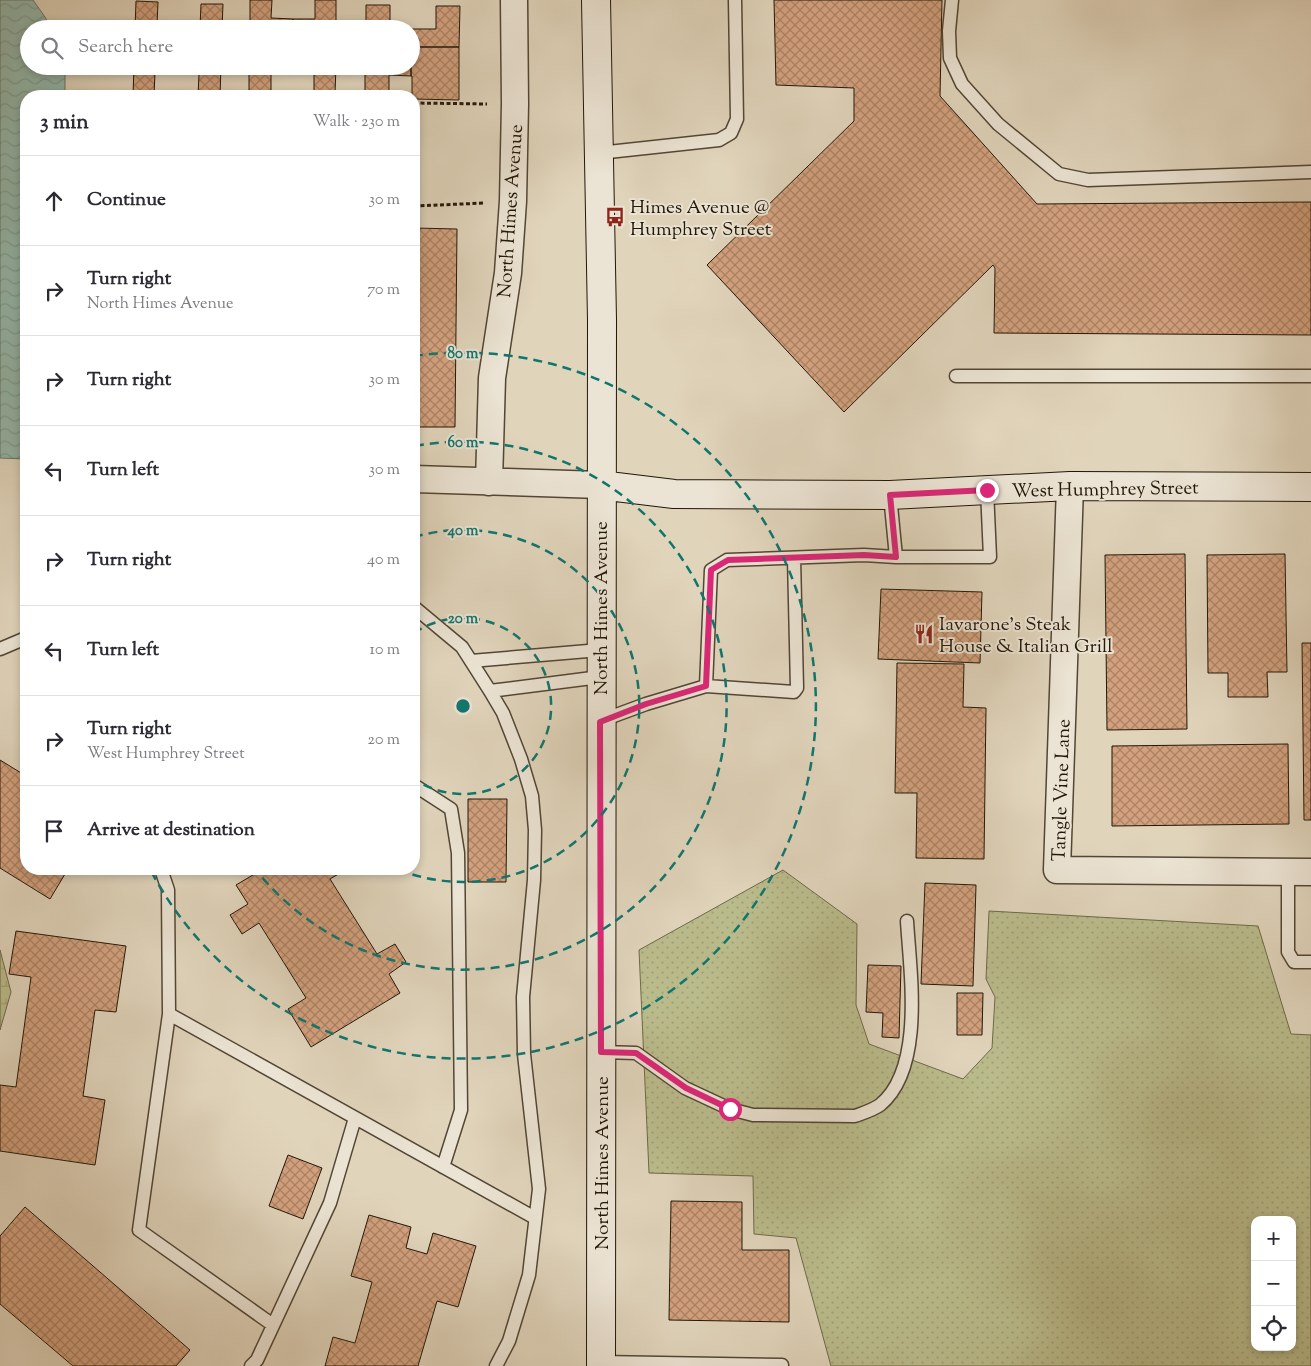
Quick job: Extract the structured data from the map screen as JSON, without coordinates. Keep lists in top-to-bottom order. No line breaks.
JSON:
{"streets":{"street":["North Himes Avenue","West Humphrey Street","Tangle Vine Lane"]},"crossings":[["North Himes Avenue","West Humphrey Street"],["West Humphrey Street","Tangle Vine Lane"]],"places":{"bus stop":["Himes Avenue @ Humphrey Street"],"restaurant":["Iavarone's Steak House & Italian Grill"]},"page":{"search":"Search here","heading":["3 min","Walk · 230 m"],"list":[["Continue","30 m"],["Turn right","North Himes Avenue","70 m"],["Turn right","30 m"],["Turn left","30 m"],["Turn right","40 m"],["Turn left","10 m"],["Turn right","West Humphrey Street","20 m"],"Arrive at destination"],"map_buttons":["+","−"]},"rings":["80 m","60 m","40 m","20 m"]}
